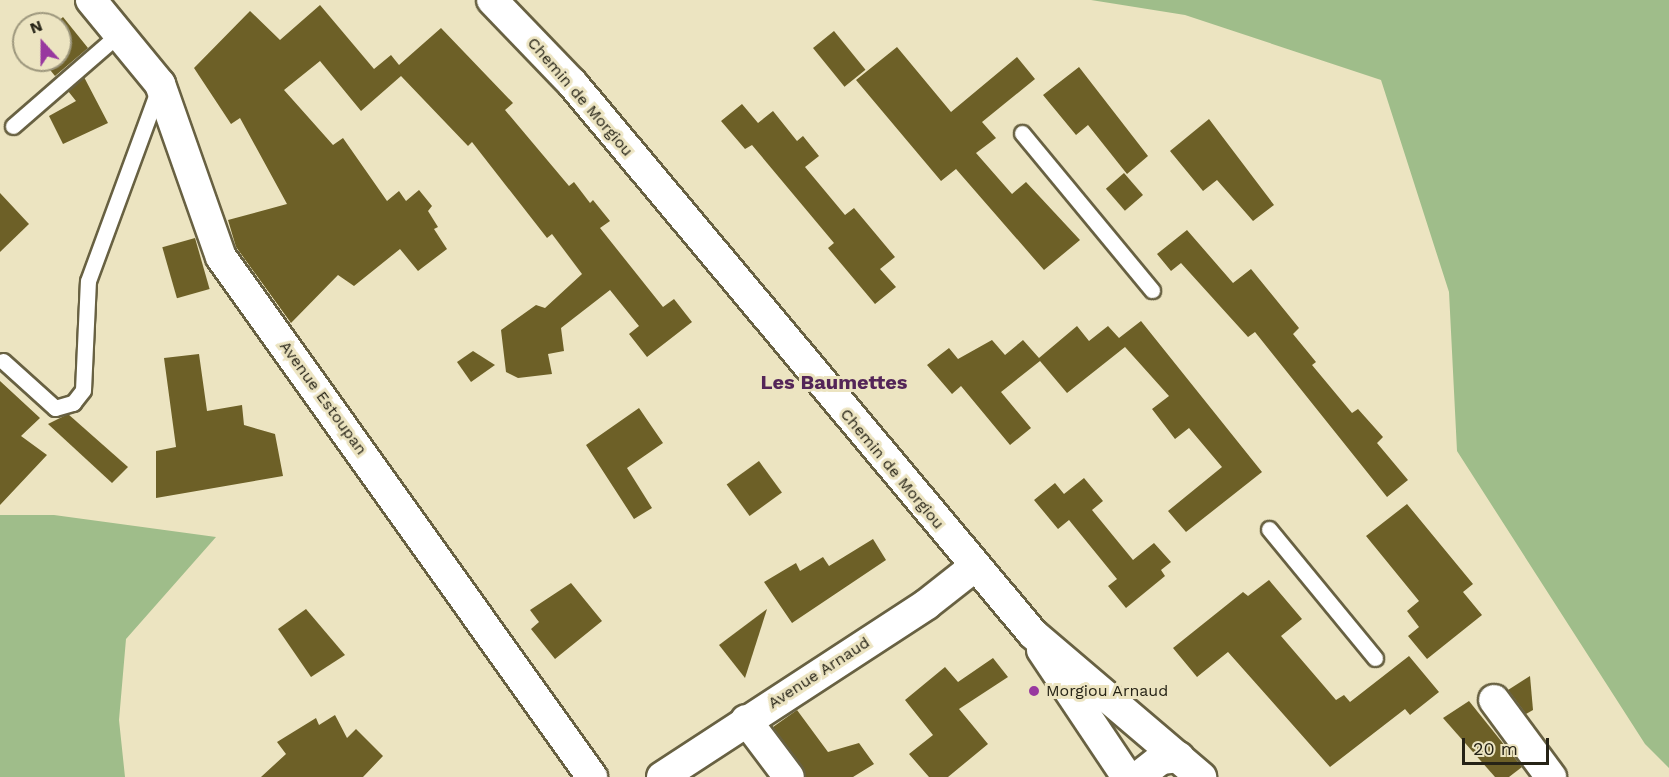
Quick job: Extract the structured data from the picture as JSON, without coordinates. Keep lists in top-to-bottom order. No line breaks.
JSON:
{"streets":{"street":["Chemin de Morgiou","Avenue Estoupan","Avenue Arnaud"]},"crossings":[["Chemin de Morgiou","Avenue Arnaud"]],"districts":["Les Baumettes"],"places":["Morgiou Arnaud"],"scale_bar":"20 m","north":"top"}
